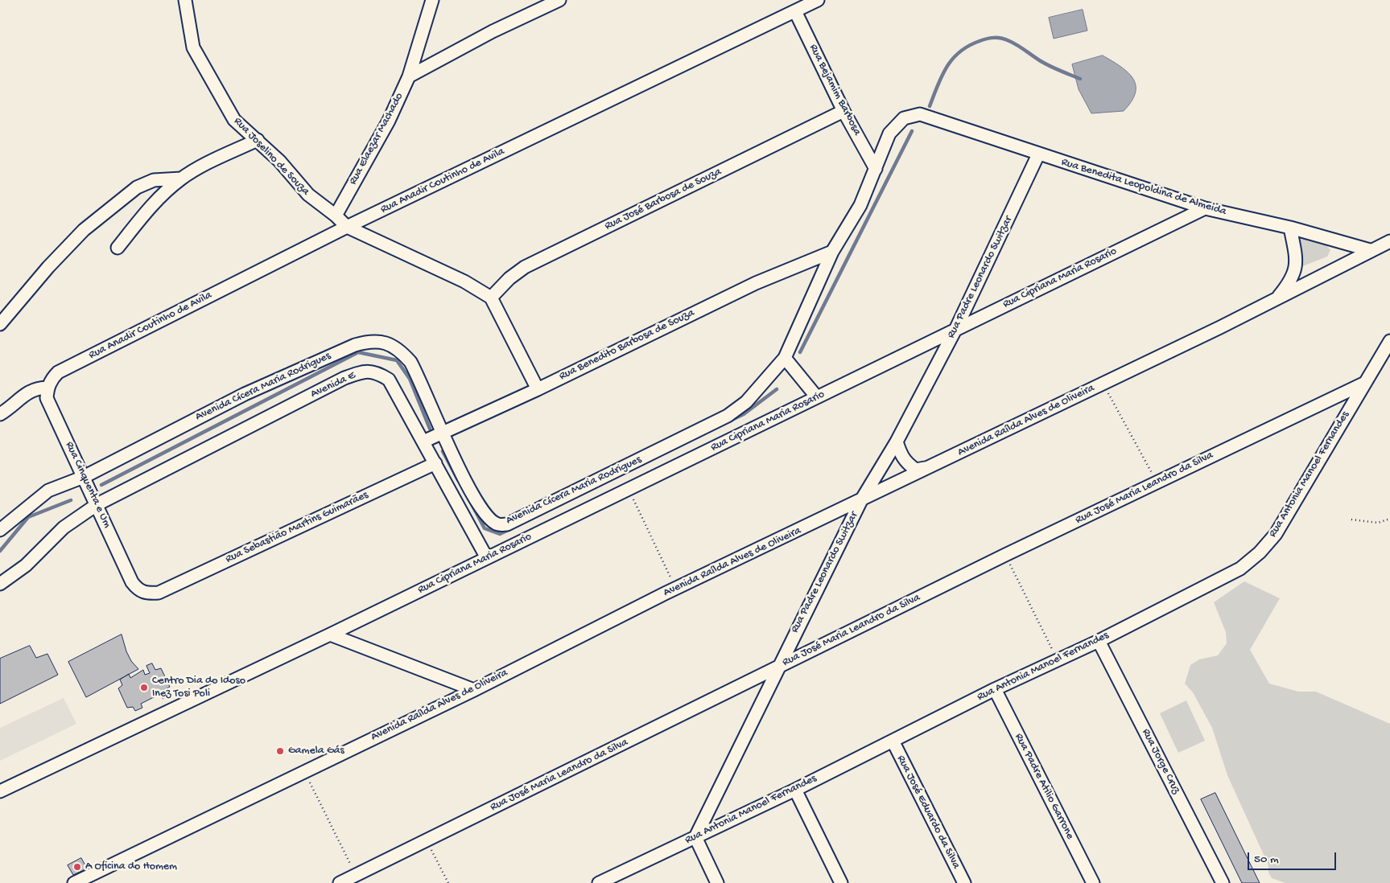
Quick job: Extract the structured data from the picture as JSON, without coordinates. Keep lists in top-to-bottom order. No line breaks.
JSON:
{"streets":{"street":["Rua Bejamim Barbosa","Rua Elaezar Machado","Rua Joselino de Souza","Rua Anadir Coutinho de Avila","Rua Benedita Leopoldina de Almeida","Rua José Barbosa de Souza","Rua Padre Leonardo Switzar","Rua Cipriana Maria Rosario","Rua Benedito Barbosa de Souza","Avenida E","Avenida Cícera Maria Rodrigues","Avenida Raílda Alves de Oliveira","Rua Antonia Manoel Fernandes","Rua Cinquenta e Um","Rua José Maria Leandro da Silva","Rua Sebastião Martins Guimarães","Rua Jorge Cruz","Rua Padre Atilio Garrone","Rua José Eduardo da Silva"]},"crossings":[["Rua Bejamim Barbosa","Rua Anadir Coutinho de Avila"],["Rua Bejamim Barbosa","Rua José Barbosa de Souza"],["Rua Bejamim Barbosa","Avenida Cícera Maria Rodrigues"],["Rua Elaezar Machado","Rua Joselino de Souza"],["Rua Anadir Coutinho de Avila","Rua Cinquenta e Um"],["Rua Benedita Leopoldina de Almeida","Rua Padre Leonardo Switzar"],["Rua Benedita Leopoldina de Almeida","Rua Cipriana Maria Rosario"],["Rua Benedita Leopoldina de Almeida","Avenida Cícera Maria Rodrigues"],["Rua Benedita Leopoldina de Almeida","Avenida Raílda Alves de Oliveira"],["Rua Padre Leonardo Switzar","Rua Cipriana Maria Rosario"],["Rua Padre Leonardo Switzar","Avenida Raílda Alves de Oliveira"],["Rua Padre Leonardo Switzar","Rua Antonia Manoel Fernandes"],["Rua Padre Leonardo Switzar","Rua José Maria Leandro da Silva"],["Rua Cipriana Maria Rosario","Avenida E"],["Rua Benedito Barbosa de Souza","Avenida E"],["Rua Benedito Barbosa de Souza","Avenida Cícera Maria Rodrigues"],["Avenida E","Rua Cinquenta e Um"],["Avenida E","Rua Sebastião Martins Guimarães"],["Avenida Cícera Maria Rodrigues","Rua Cinquenta e Um"],["Rua Antonia Manoel Fernandes","Rua José Maria Leandro da Silva"],["Rua Antonia Manoel Fernandes","Rua Jorge Cruz"],["Rua Antonia Manoel Fernandes","Rua Padre Atilio Garrone"],["Rua Antonia Manoel Fernandes","Rua José Eduardo da Silva"],["Rua Cinquenta e Um","Rua Sebastião Martins Guimarães"]],"places":["Centro Dia do Idoso Inez Tosi Poli","Gamela Gás","A Oficina do Homem"],"scale_bar":"50 m"}
